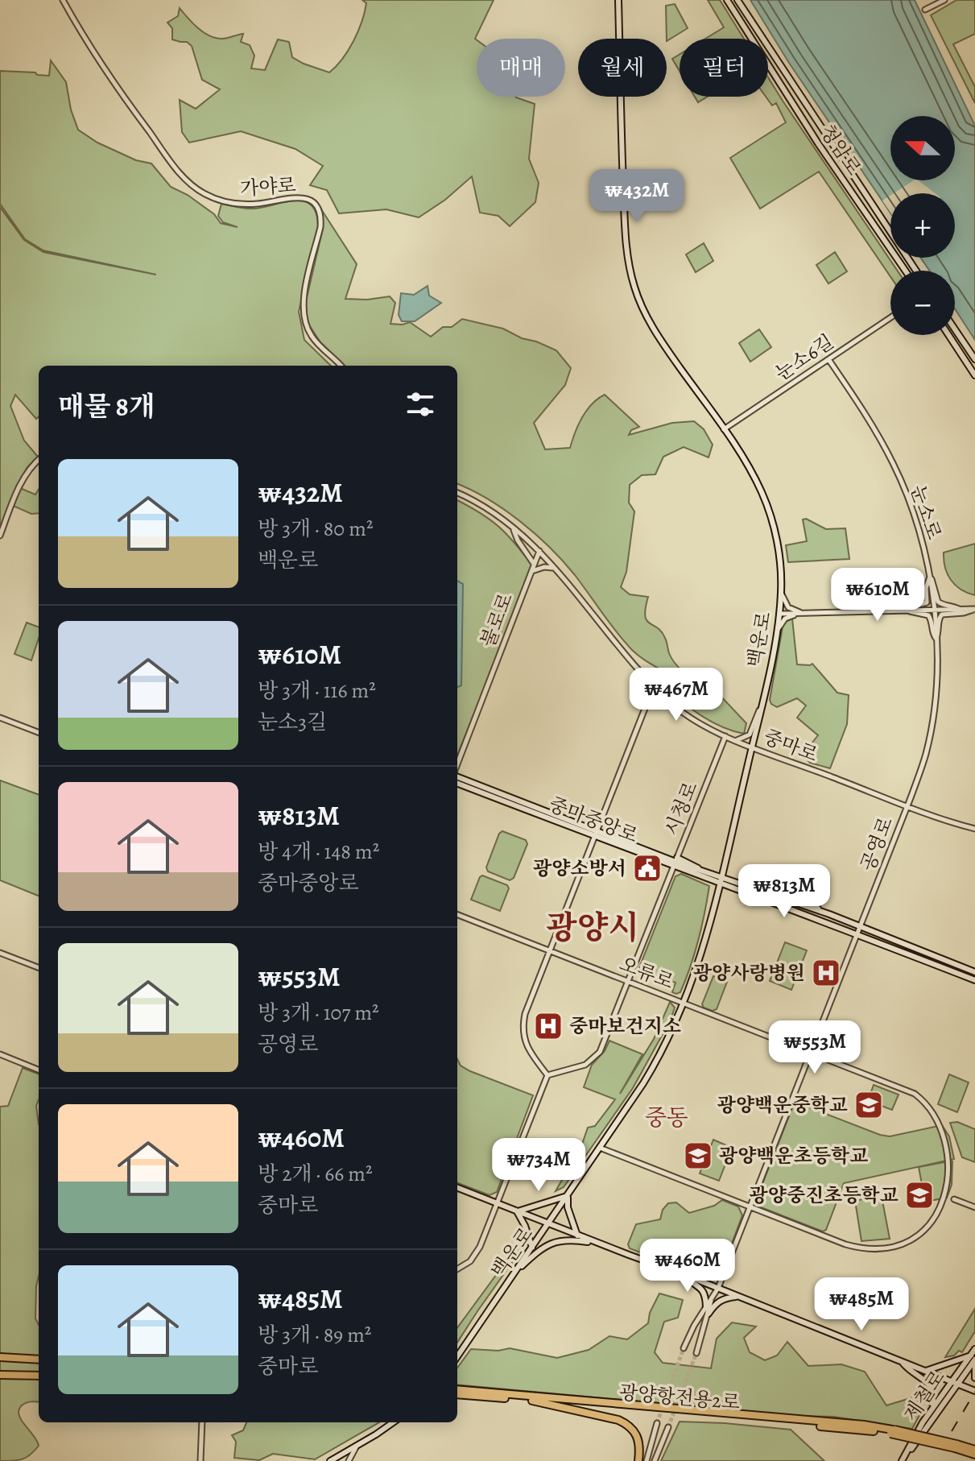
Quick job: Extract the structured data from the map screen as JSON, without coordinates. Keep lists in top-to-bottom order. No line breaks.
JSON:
{"streets":{"highway":["광양항전용2로"],"main road":["청암로","백운로","중마중앙로","제철로"],"street":["가야로","눈소6길","눈소로","불로로","중마로","시청로","공영로","오류로"]},"crossings":[["눈소6길","눈소로"],["눈소6길","백운로"],["눈소로","중마로"],["눈소로","공영로"],["불로로","중마로"],["백운로","중마로"],["백운로","중마중앙로"],["백운로","오류로"],["중마로","시청로"],["중마로","공영로"],["시청로","중마중앙로"],["시청로","오류로"],["중마중앙로","공영로"],["공영로","오류로"]],"districts":["광양시","중동"],"places":{"public building":["광양소방서"],"hospital":["광양사랑병원","중마보건지소"],"school or university":["광양백운중학교","광양백운초등학교","광양중진초등학교"]},"north":"left","page":{"chip":["매매","월세","필터"],"map_buttons":["+","−"],"price":["₩432M","₩610M","₩467M","₩813M","₩553M","₩734M","₩460M","₩485M"],"heading":"매물 8개","list":[{"name":"₩432M","note":"방 3개 · 80 m² · 백운로"},{"name":"₩610M","note":"방 3개 · 116 m² · 눈소3길"},{"name":"₩813M","note":"방 4개 · 148 m² · 중마중앙로"},{"name":"₩553M","note":"방 3개 · 107 m² · 공영로"},{"name":"₩460M","note":"방 2개 · 66 m² · 중마로"},{"name":"₩485M","note":"방 3개 · 89 m² · 중마로"}]}}
